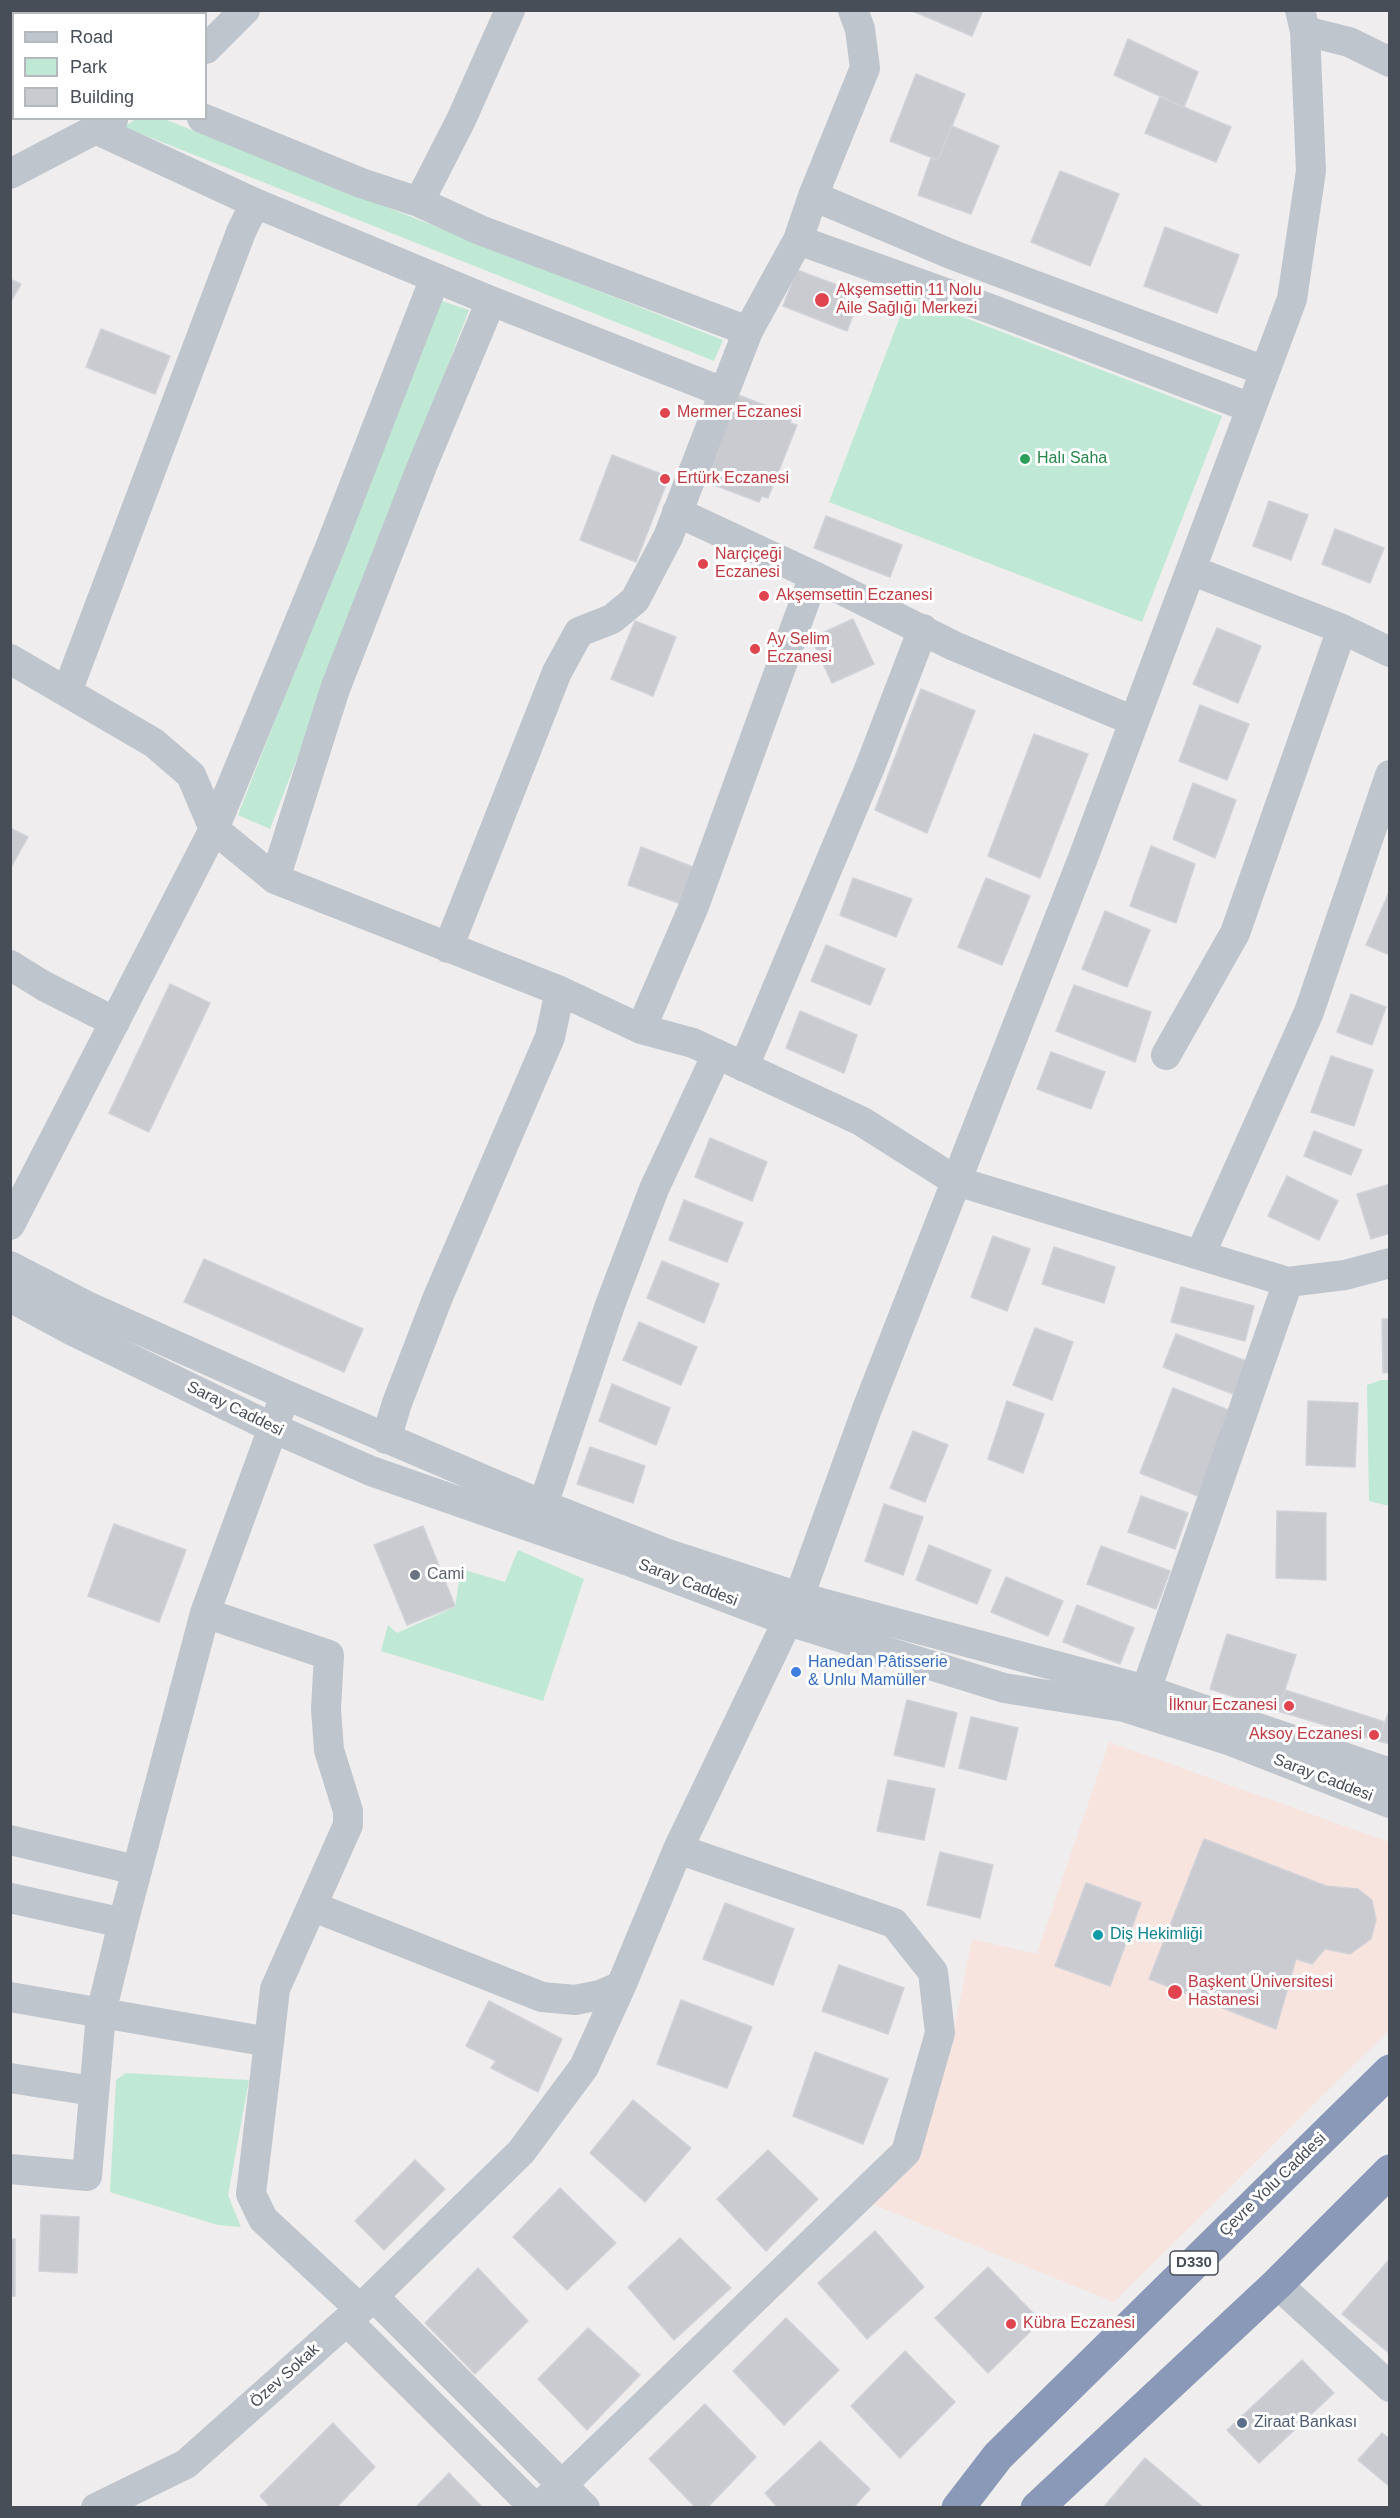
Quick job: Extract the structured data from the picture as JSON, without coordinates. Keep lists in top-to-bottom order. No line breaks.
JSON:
{"streets":{"highway":["Çevre Yolu Caddesi","D330"],"street":["Saray Caddesi","Özev Sokak"]},"crossings":[["Saray Caddesi","Özev Sokak"],["Çevre Yolu Caddesi","D330"]],"places":["Akşemsettin 11 Nolu Aile Sağlığı Merkezi","Mermer Eczanesi","Halı Saha","Ertürk Eczanesi","Narçiçeği Eczanesi","Akşemsettin Eczanesi","Ay Selim Eczanesi","Cami","Hanedan Pâtisserie & Unlu Mamüller","İlknur Eczanesi","Aksoy Eczanesi","Diş Hekimliği","Başkent Üniversitesi Hastanesi","Kübra Eczanesi","Ziraat Bankası"],"legend":["Road","Park","Building"]}
